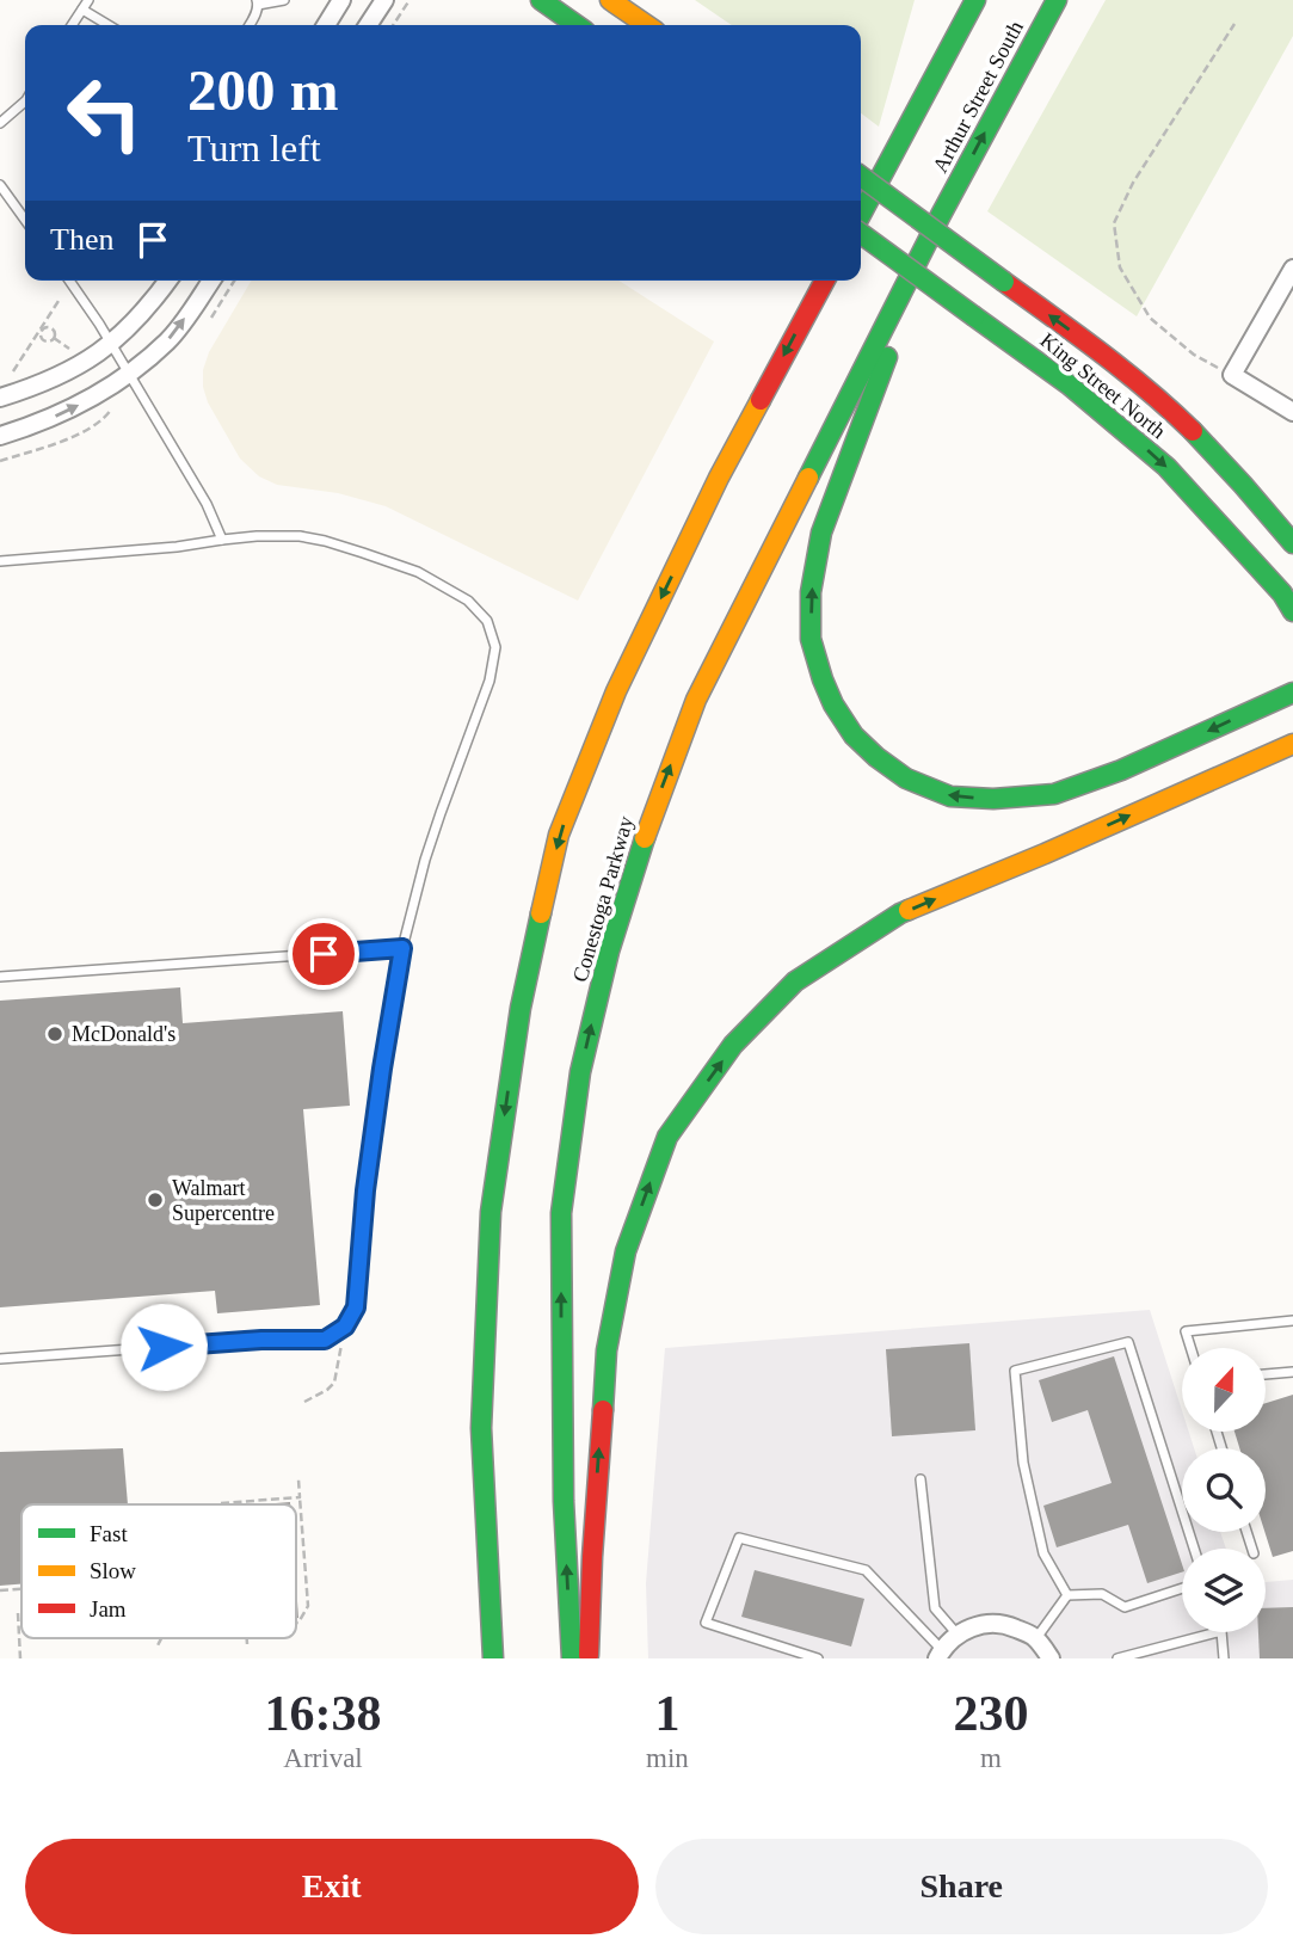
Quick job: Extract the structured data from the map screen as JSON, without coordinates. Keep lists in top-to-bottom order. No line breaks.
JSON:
{"streets":{"main road":["Arthur Street South","King Street North","Conestoga Parkway"]},"crossings":[["Arthur Street South","Conestoga Parkway"]],"places":["McDonald's","Walmart Supercentre"],"legend":["Fast","Slow","Jam"],"north":"top","page":{"turn":["200 m","Turn left"],"then":"Then","eta":["16:38","Arrival","1","min","230","m"],"buttons":["Exit","Share"]}}
